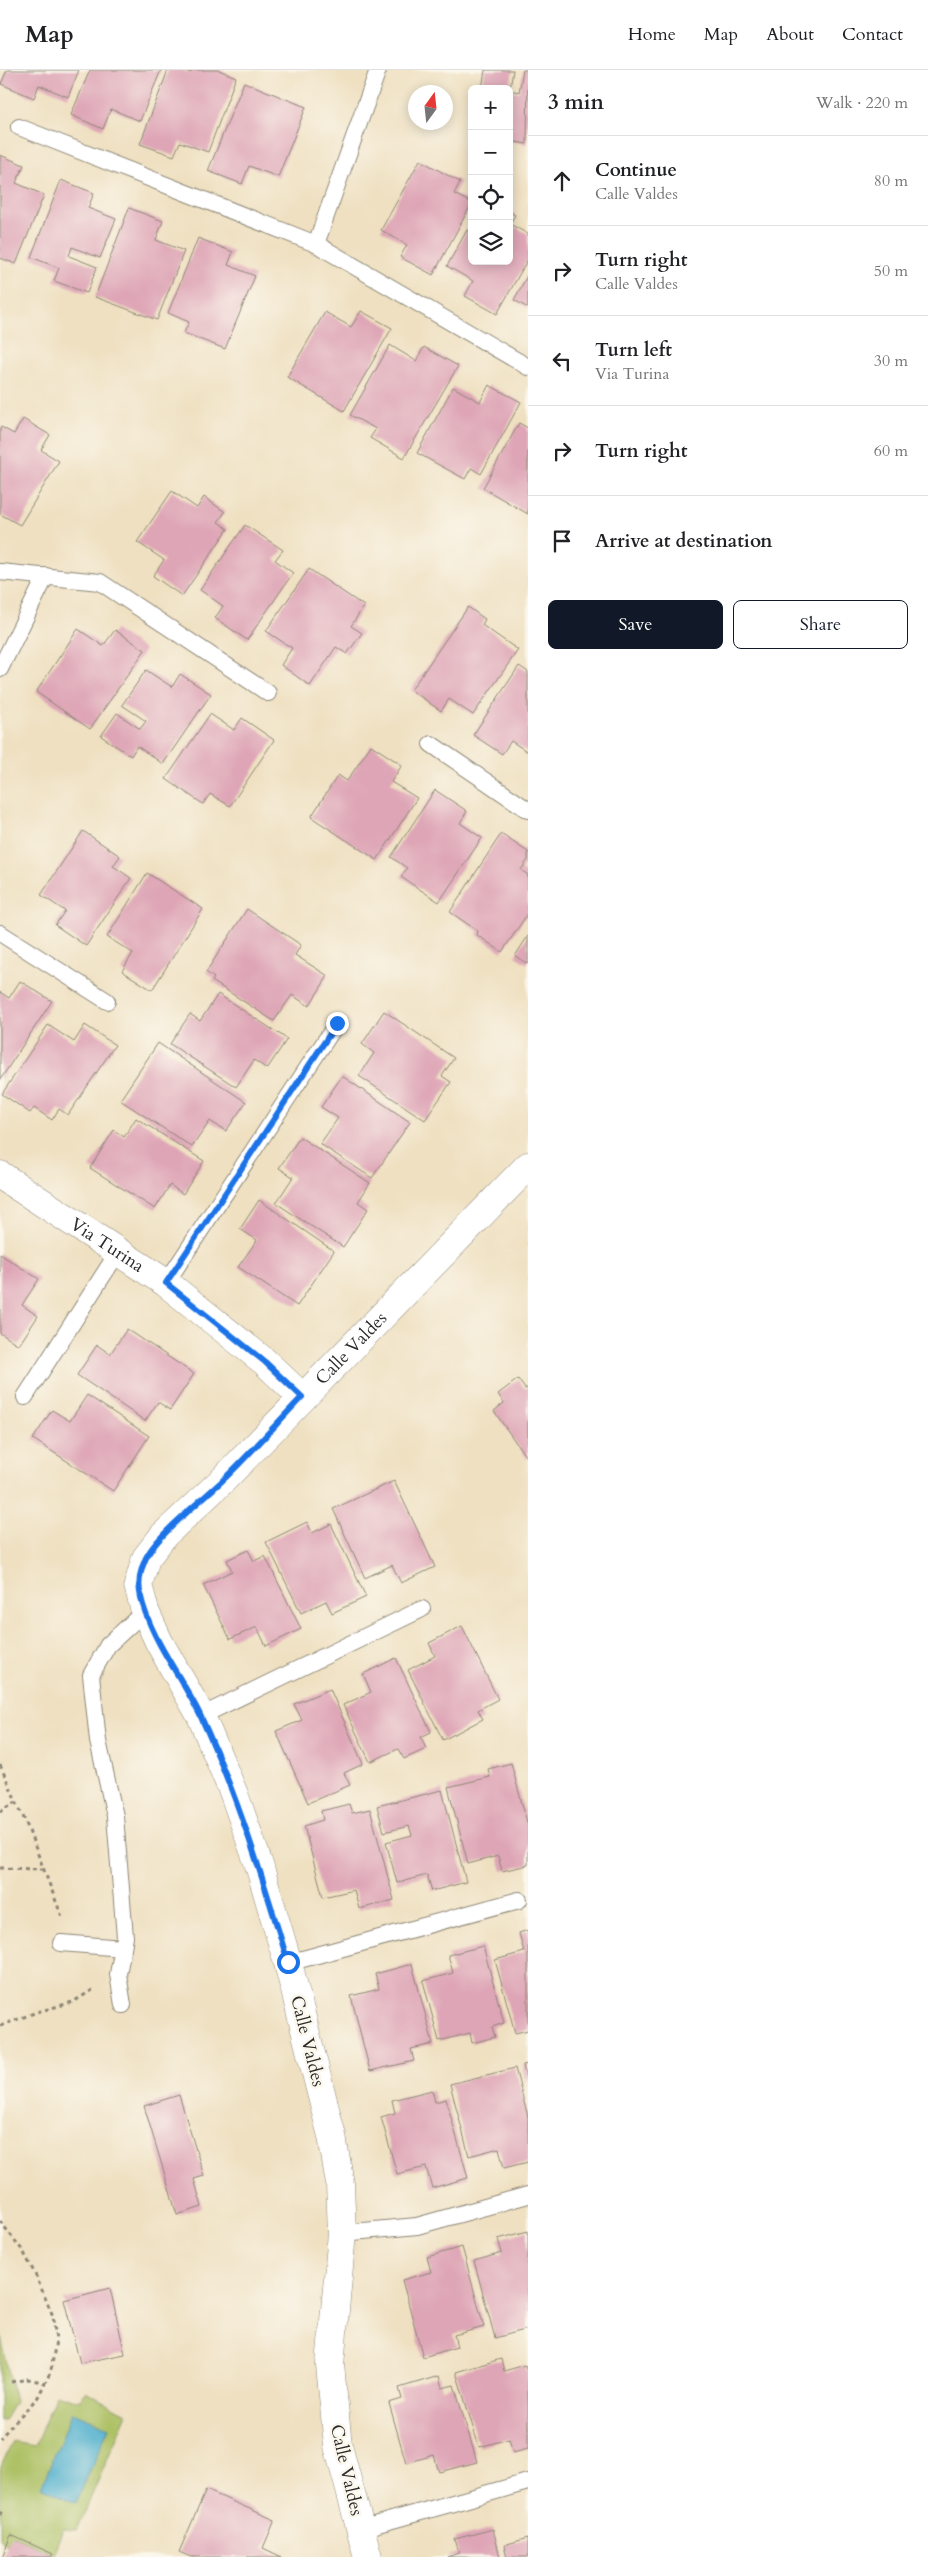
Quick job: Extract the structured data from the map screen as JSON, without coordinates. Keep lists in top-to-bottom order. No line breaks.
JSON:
{"streets":{"street":["Via Turina","Calle Valdes"]},"crossings":[["Via Turina","Calle Valdes"]],"north":"top","page":{"header":"Map","nav":["Home","Map","About","Contact"],"heading":["3 min","Walk · 220 m"],"map_buttons":["+","−"],"list":[["Continue","Calle Valdes","80 m"],["Turn right","Calle Valdes","50 m"],["Turn left","Via Turina","30 m"],["Turn right","60 m"],"Arrive at destination"],"buttons":["Save","Share"]}}
